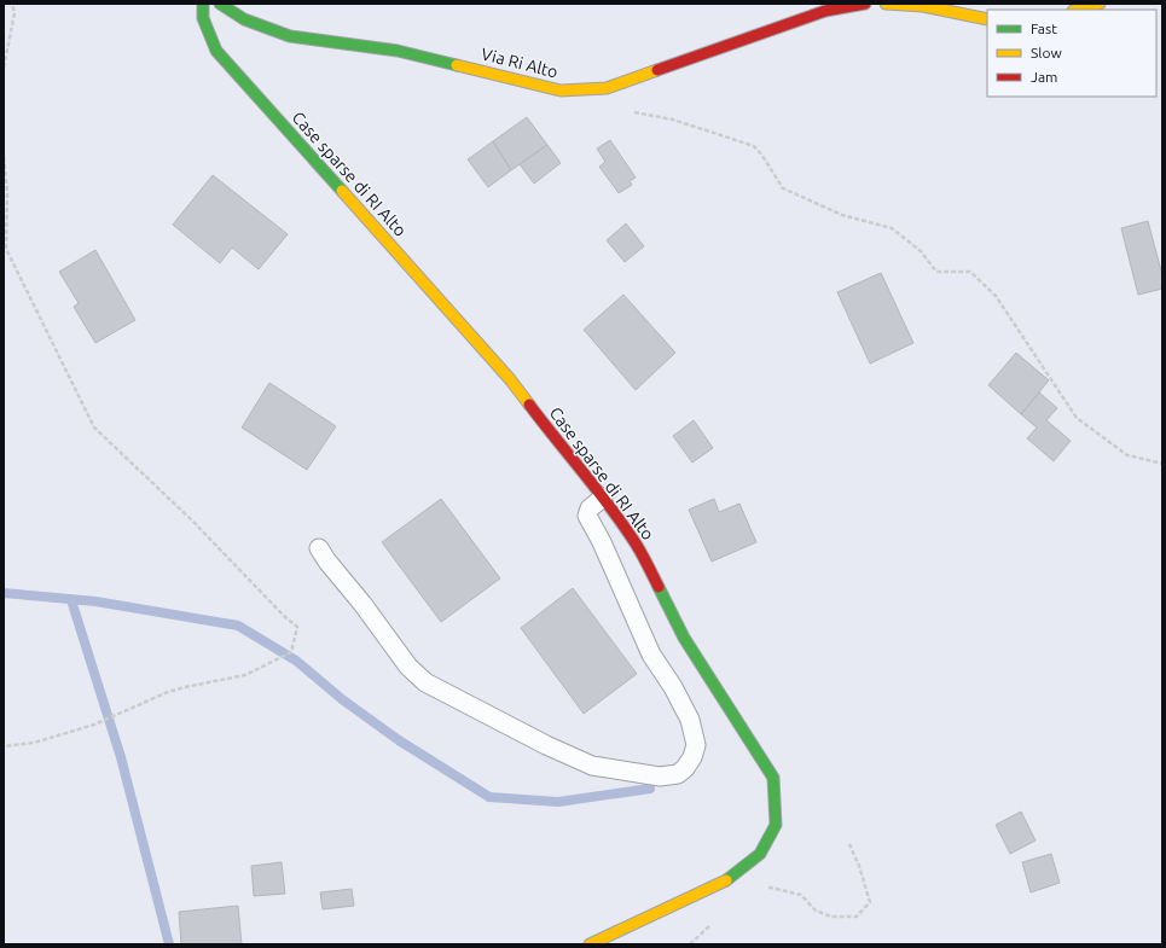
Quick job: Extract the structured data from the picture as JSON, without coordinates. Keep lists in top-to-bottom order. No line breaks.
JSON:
{"streets":{"street":["Via Ri Alto","Case sparse di RI Alto"]},"legend":["Fast","Slow","Jam"]}
